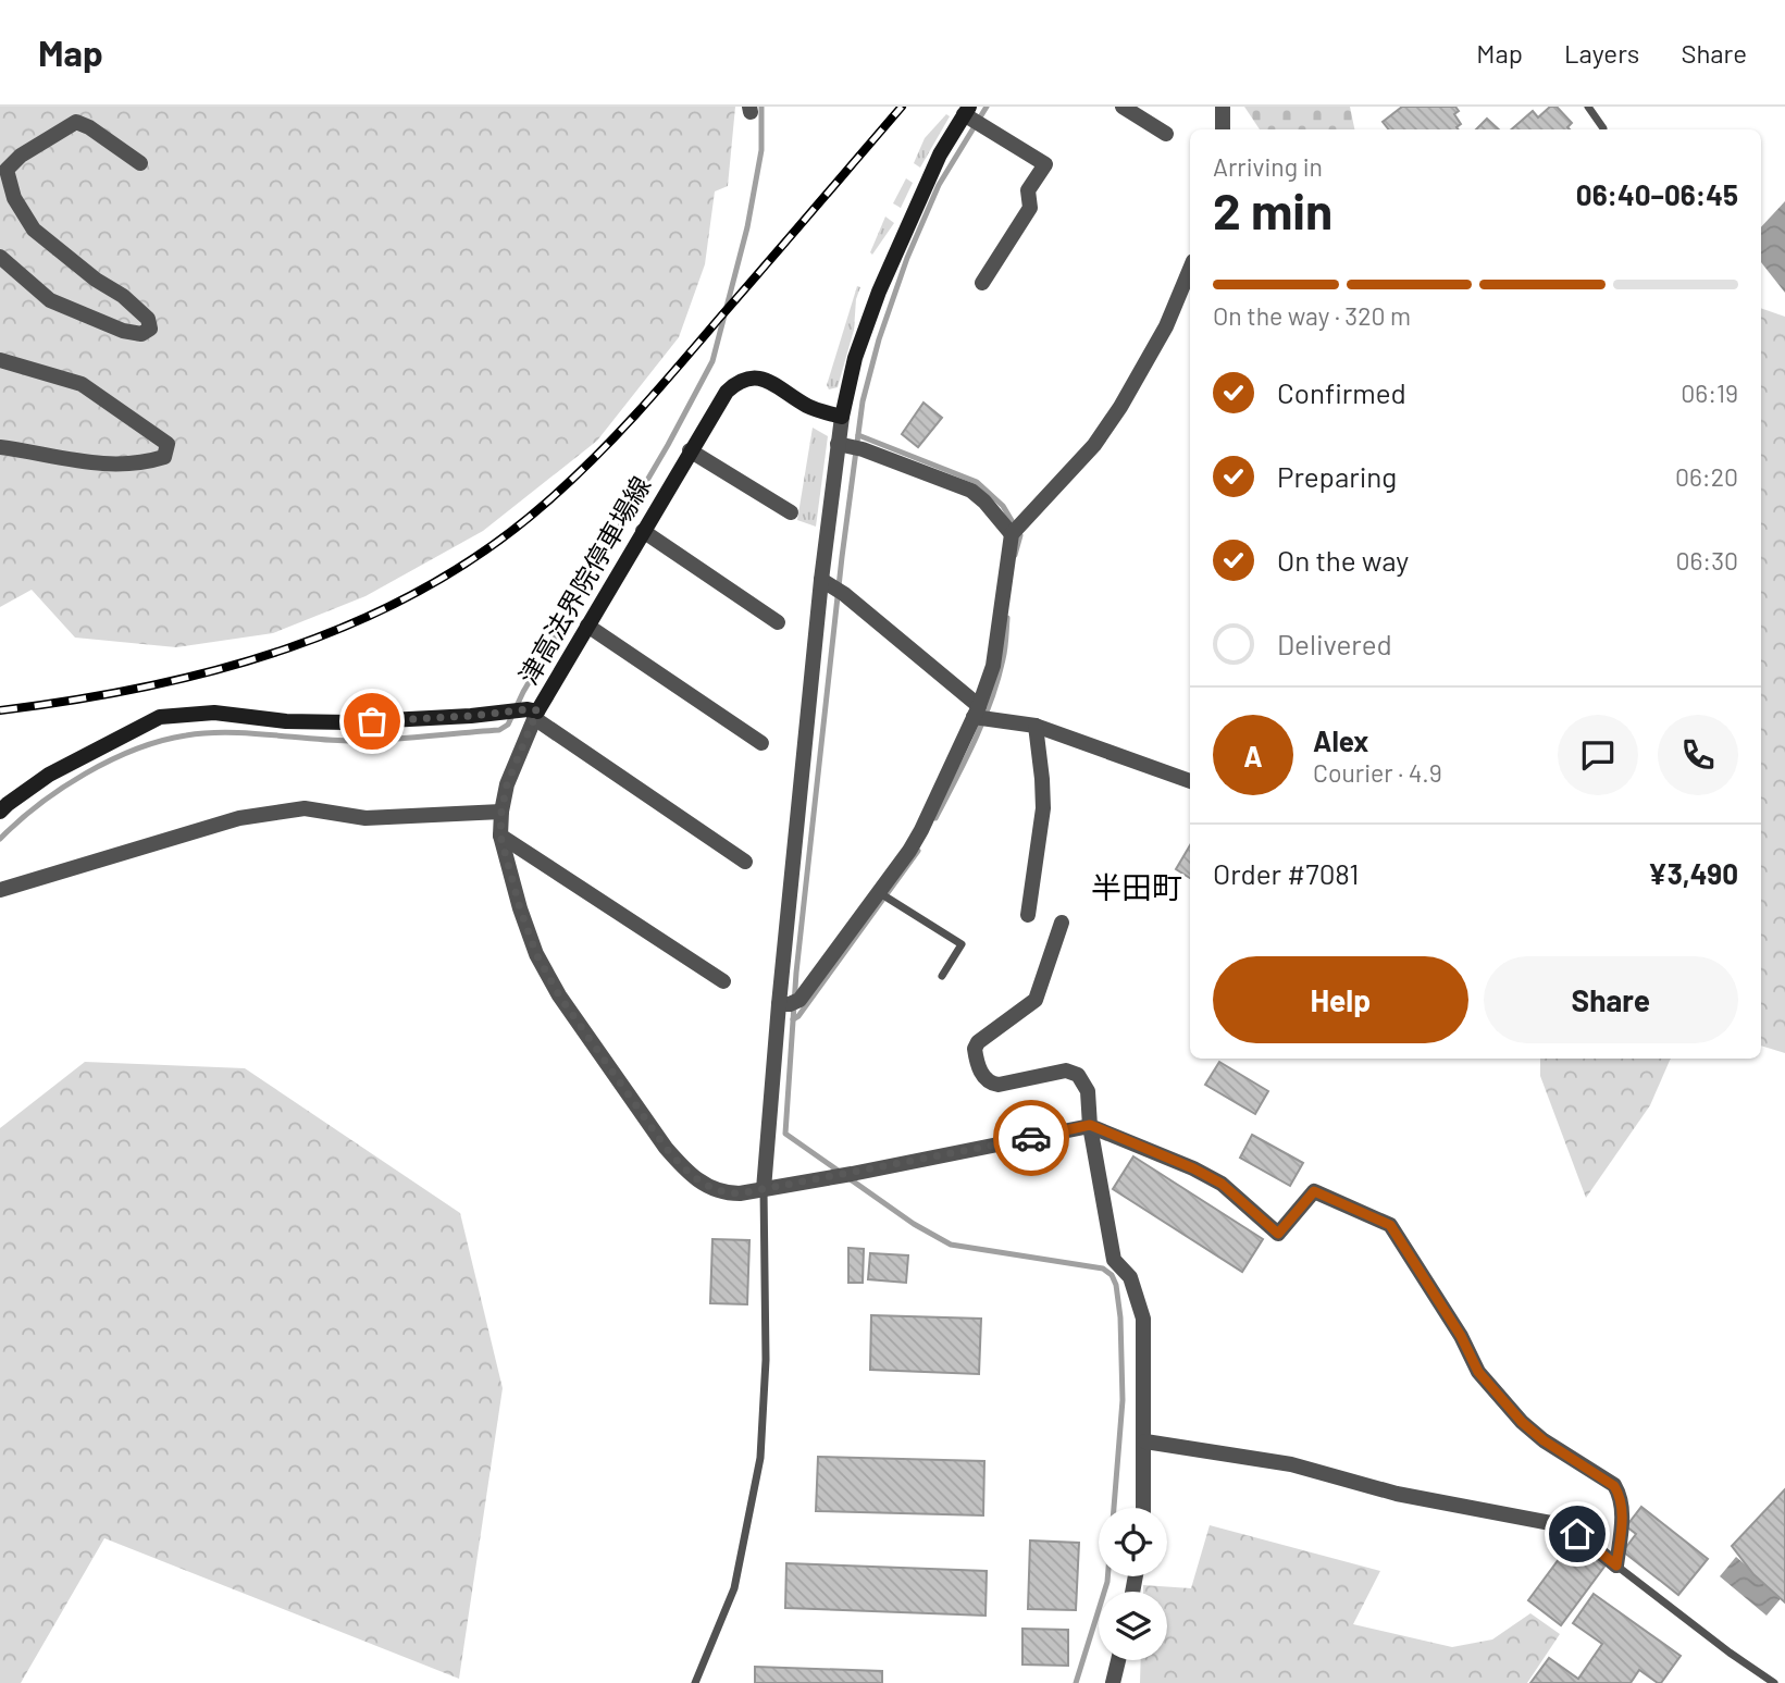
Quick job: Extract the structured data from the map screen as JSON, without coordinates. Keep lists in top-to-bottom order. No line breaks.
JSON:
{"streets":{"main road":["津高法界院停車場線"]},"districts":["半田町"],"page":{"header":"Map","nav":["Map","Layers","Share"],"heading":["2 min","Arriving in","06:40–06:45"],"panel":["Alex","Courier · 4.9","Order #7081","¥3,490"],"bar":"On the way · 320 m","list":[["Confirmed","06:19"],["Preparing","06:20"],["On the way","06:30"],"Delivered"],"round":"A","buttons":["Help","Share"]}}
